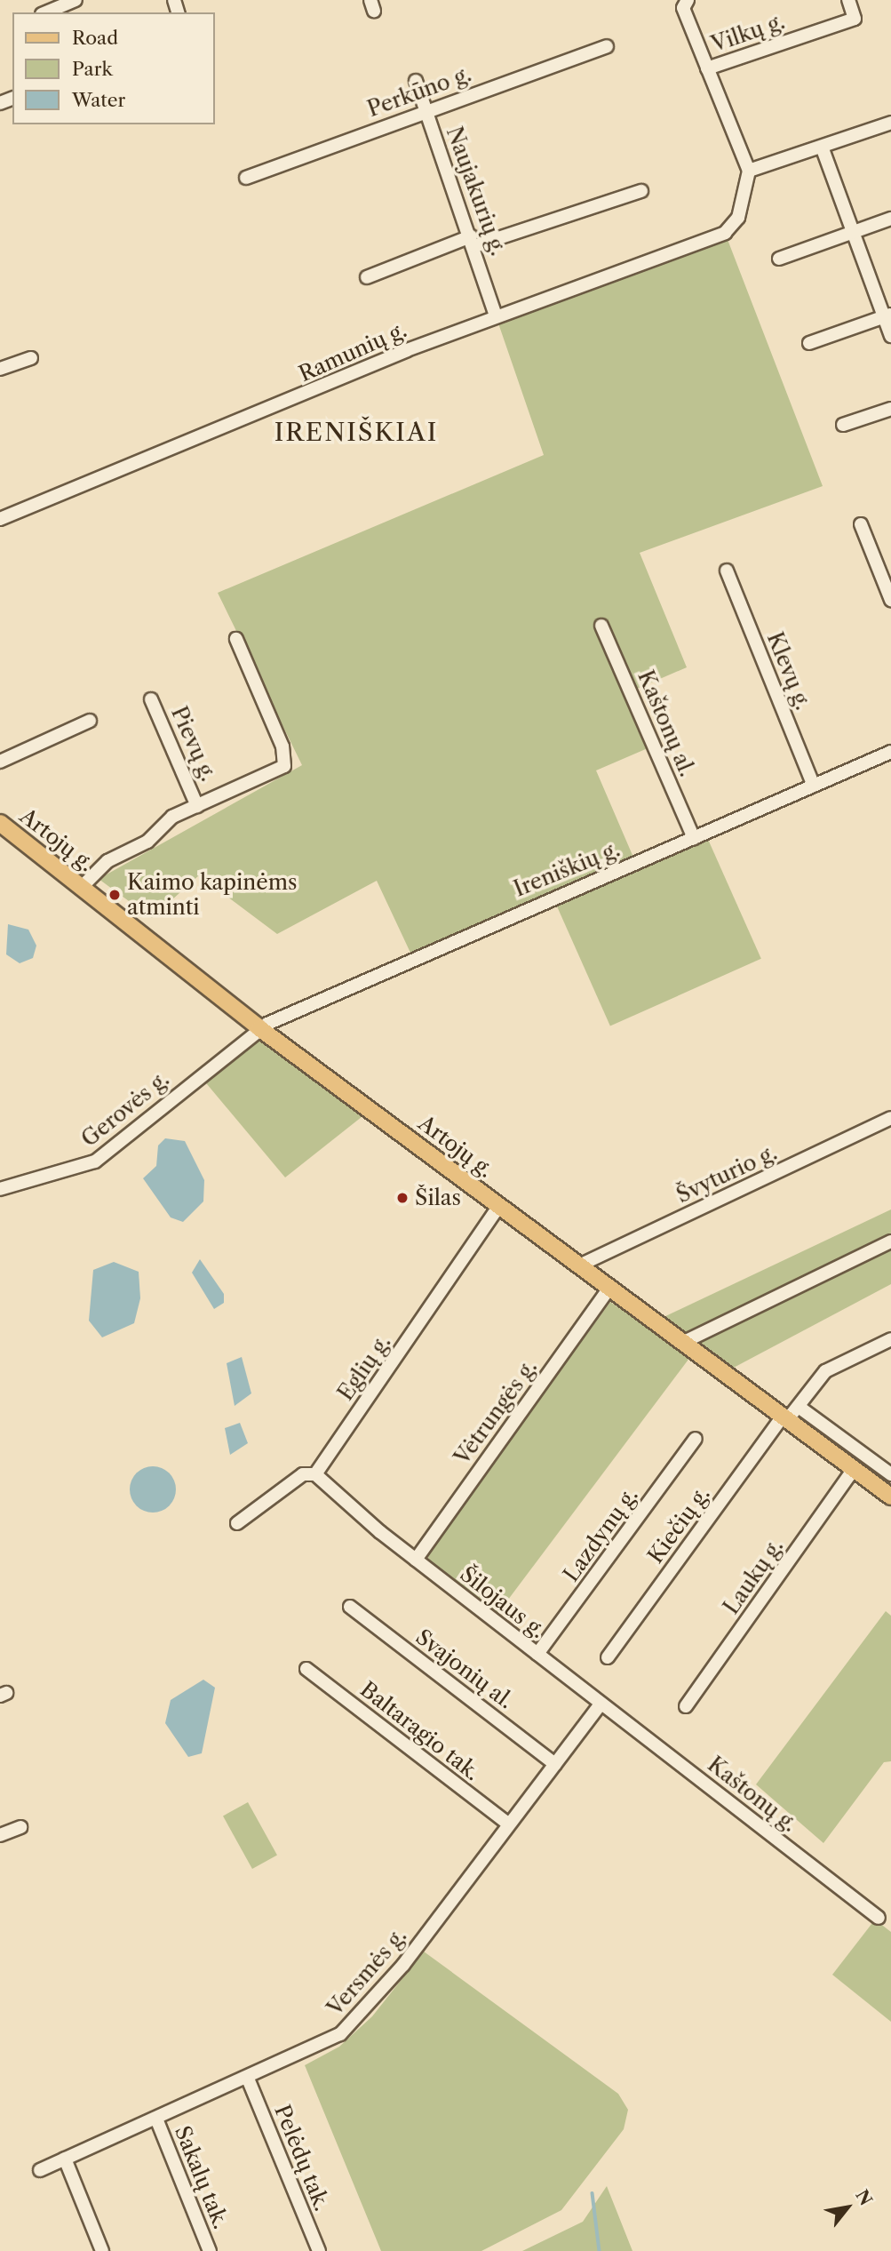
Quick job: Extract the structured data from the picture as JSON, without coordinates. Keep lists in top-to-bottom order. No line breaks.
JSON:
{"streets":{"main road":["Artojų g."],"street":["Vilkų g.","Perkūno g.","Naujakurių g.","Ramunių g.","Klevų g.","Kaštonų al.","Pievų g.","Ireniškių g.","Gerovės g.","Švyturio g.","Eglių g.","Vėtrungės g.","Kiečių g.","Lazdynų g.","Laukų g.","Šilojaus g.","Svajonių al.","Baltaragio tak.","Kaštonų g.","Versmės g.","Pelėdų tak.","Sakalų tak."]},"crossings":[["Perkūno g.","Naujakurių g."],["Naujakurių g.","Ramunių g."],["Klevų g.","Ireniškių g."],["Kaštonų al.","Ireniškių g."],["Artojų g.","Ireniškių g."],["Artojų g.","Gerovės g."],["Artojų g.","Švyturio g."],["Artojų g.","Eglių g."],["Artojų g.","Vėtrungės g."],["Artojų g.","Kiečių g."],["Artojų g.","Laukų g."],["Ireniškių g.","Gerovės g."],["Eglių g.","Šilojaus g."],["Vėtrungės g.","Šilojaus g."],["Lazdynų g.","Šilojaus g."],["Šilojaus g.","Kaštonų g."],["Šilojaus g.","Versmės g."],["Svajonių al.","Versmės g."],["Baltaragio tak.","Versmės g."],["Kaštonų g.","Versmės g."],["Versmės g.","Pelėdų tak."],["Versmės g.","Sakalų tak."]],"districts":["IRENIŠKIAI"],"places":["Kaimo kapinėms atminti","Šilas"],"legend":["Road","Park","Water"],"north":"top right"}
